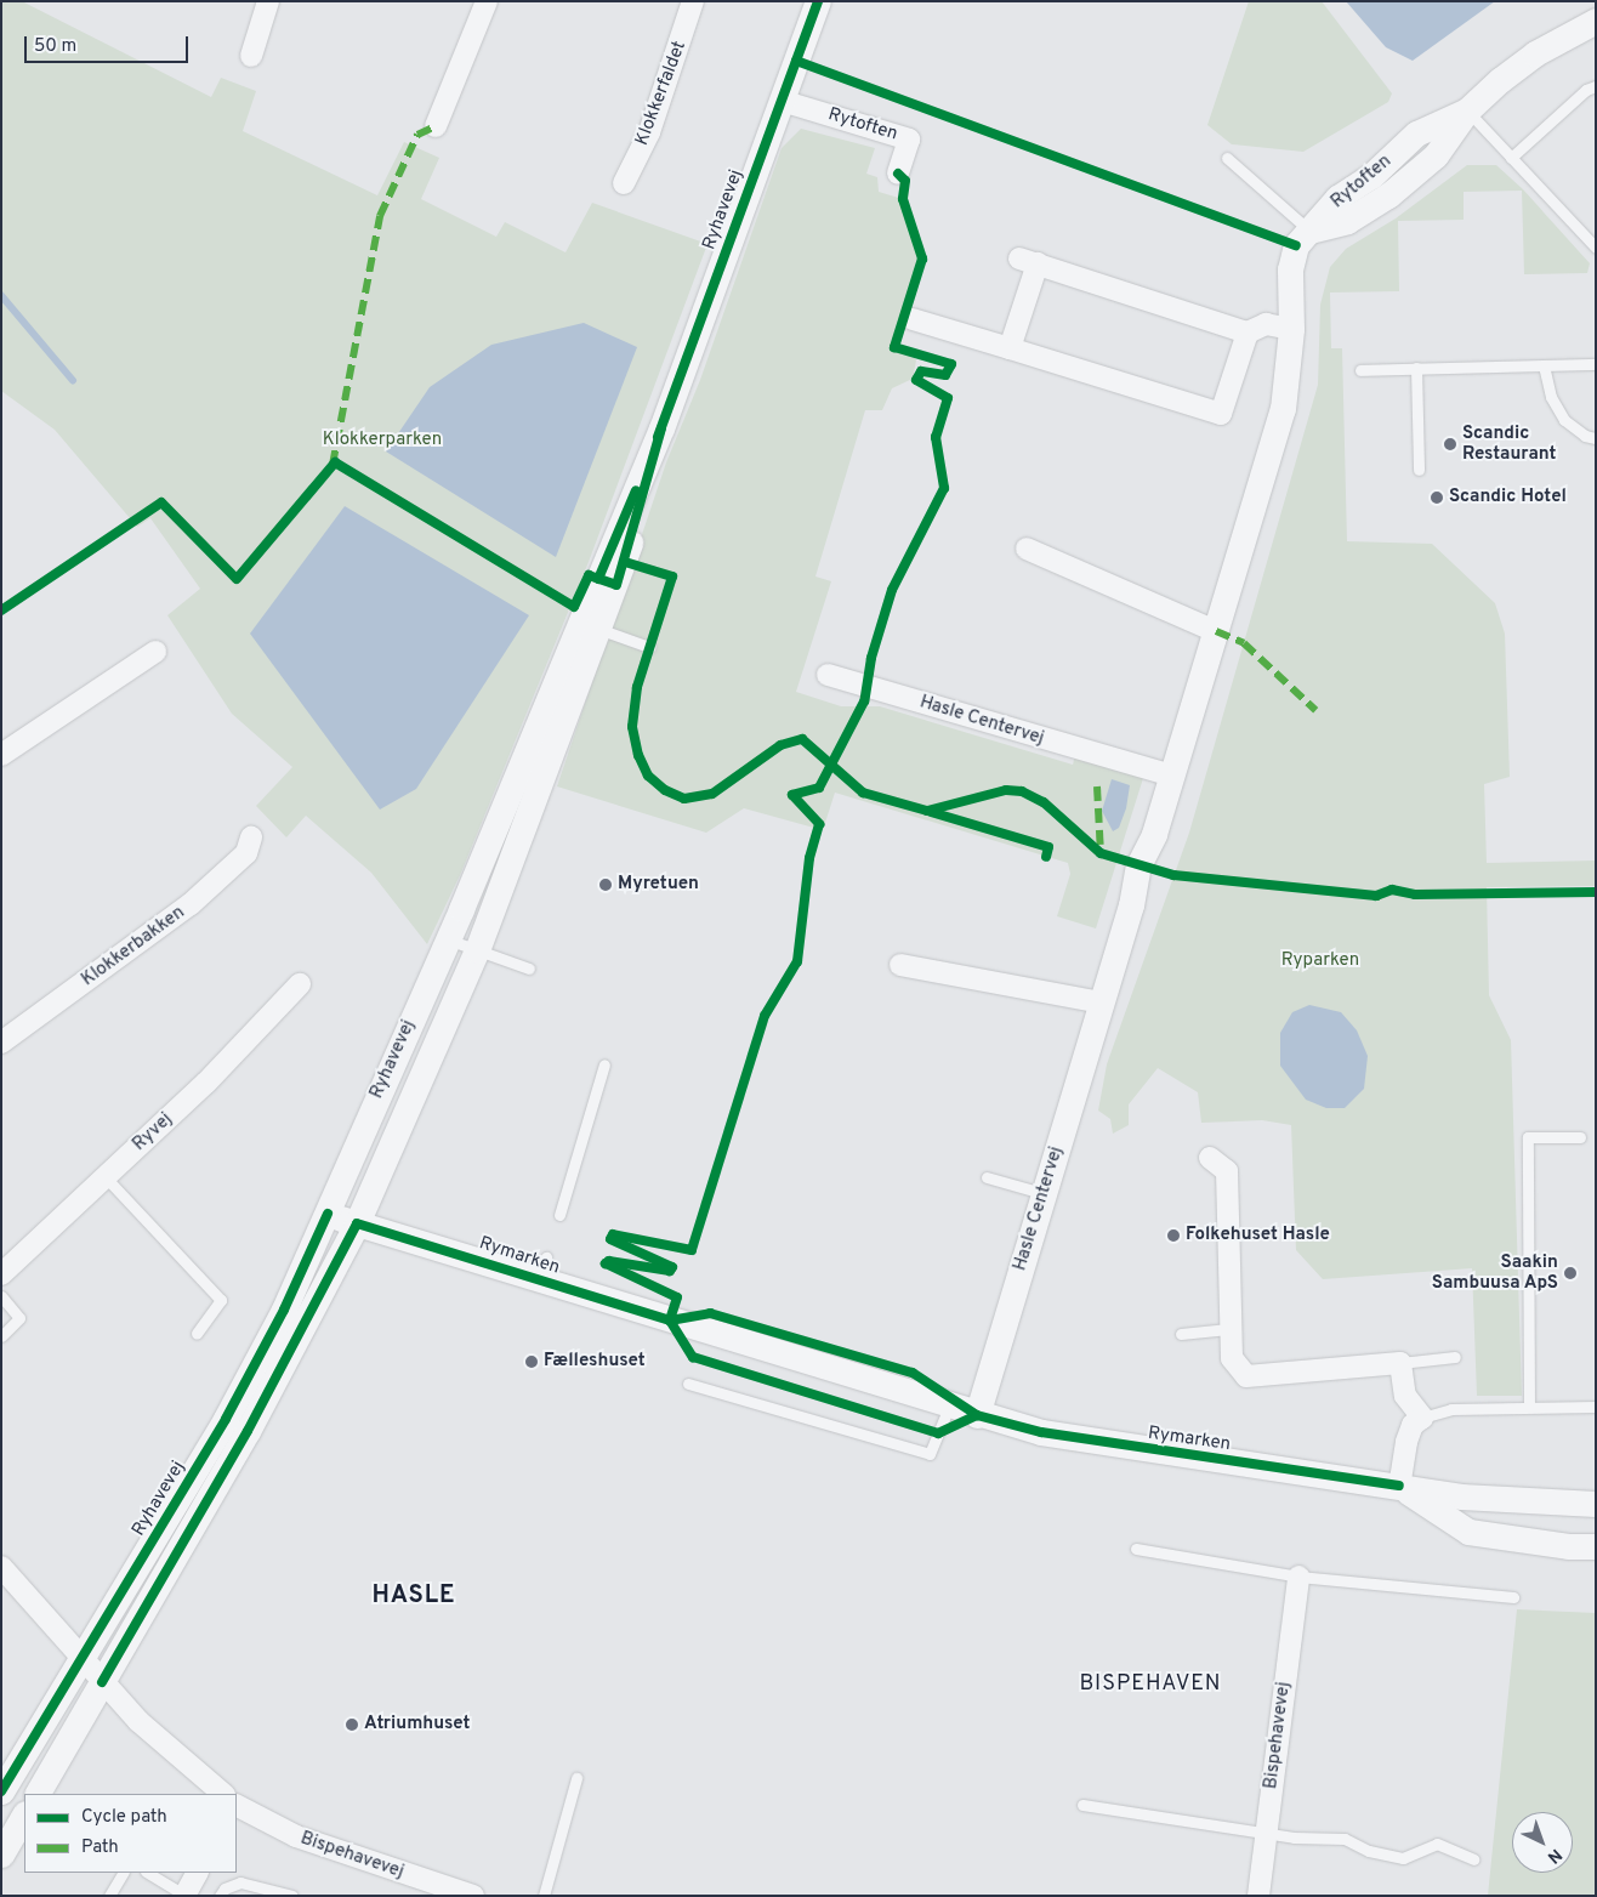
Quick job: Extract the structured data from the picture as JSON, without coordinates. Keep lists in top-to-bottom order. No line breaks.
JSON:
{"streets":{"street":["Klokkerfaldet","Rytoften","Ryhavevej","Hasle Centervej","Klokkerbakken","Ryvej","Rymarken","Bispehavevej"]},"crossings":[["Rytoften","Ryhavevej"],["Rytoften","Hasle Centervej"],["Ryhavevej","Rymarken"],["Hasle Centervej","Rymarken"]],"districts":["HASLE","BISPEHAVEN"],"parks":["Klokkerparken","Ryparken"],"places":["Scandic Restaurant","Scandic Hotel","Myretuen","Folkehuset Hasle","Saakin Sambuusa ApS","Fælleshuset","Atriumhuset"],"legend":["Cycle path","Path"],"scale_bar":"50 m","north":"bottom right"}
